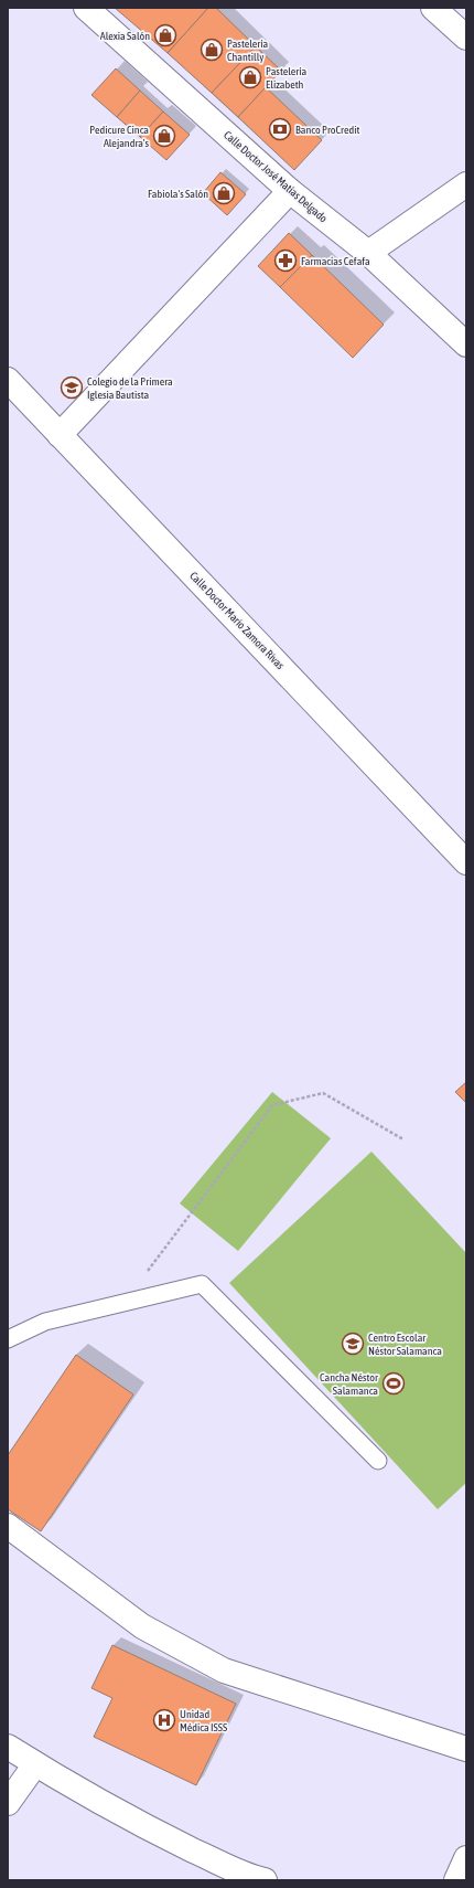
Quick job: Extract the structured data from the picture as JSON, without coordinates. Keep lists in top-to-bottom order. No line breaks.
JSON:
{"streets":{"street":["Calle Doctor José Matías Delgado","Calle Doctor Mario Zamora Rivas"]},"places":{"shop":["Alexia Salón","Pastelería Chantilly","Pastelería Elizabeth","Pedicure Cinca Alejandra's","Fabiola's Salón"],"bank":["Banco ProCredit"],"pharmacy":["Farmacias Cefafa"],"school or university":["Colegio de la Primera Iglesia Bautista","Centro Escolar Néstor Salamanca"],"sports":["Cancha Néstor Salamanca"],"hospital":["Unidad Médica ISSS"]}}
